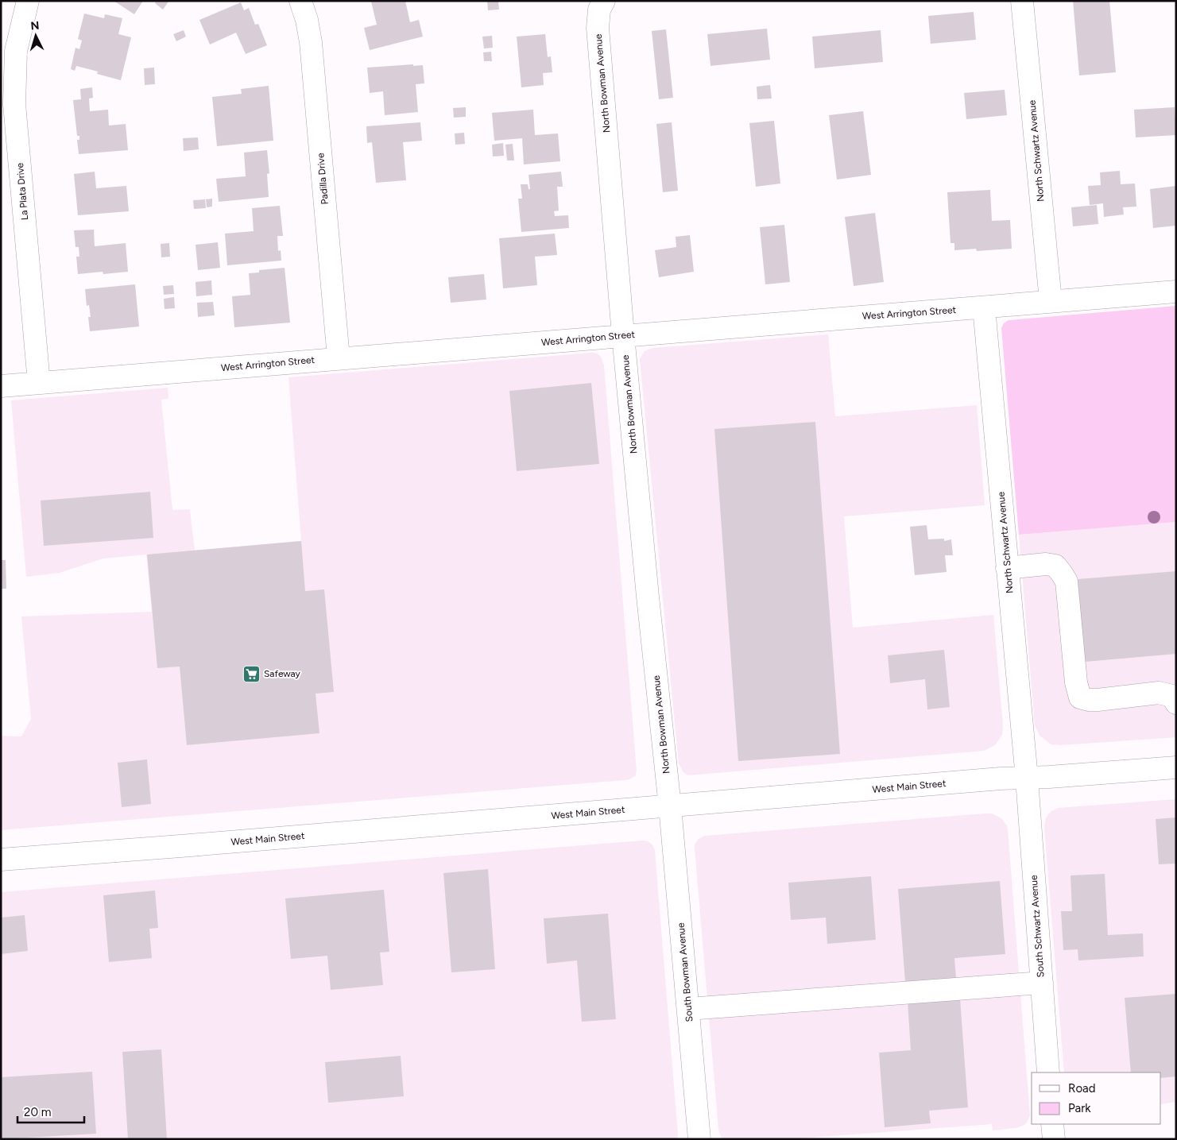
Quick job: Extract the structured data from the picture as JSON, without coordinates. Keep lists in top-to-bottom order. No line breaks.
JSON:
{"streets":{"street":["North Bowman Avenue","North Schwartz Avenue","Padilla Drive","La Plata Drive","West Arrington Street","West Main Street","South Schwartz Avenue","South Bowman Avenue"]},"crossings":[["North Bowman Avenue","West Arrington Street"],["North Bowman Avenue","West Main Street"],["North Bowman Avenue","South Bowman Avenue"],["North Schwartz Avenue","West Arrington Street"],["North Schwartz Avenue","West Main Street"],["North Schwartz Avenue","South Schwartz Avenue"],["Padilla Drive","West Arrington Street"],["La Plata Drive","West Arrington Street"],["West Main Street","South Schwartz Avenue"],["West Main Street","South Bowman Avenue"]],"places":{"supermarket":["Safeway"]},"legend":["Road","Park"],"scale_bar":"20 m","north":"top"}
